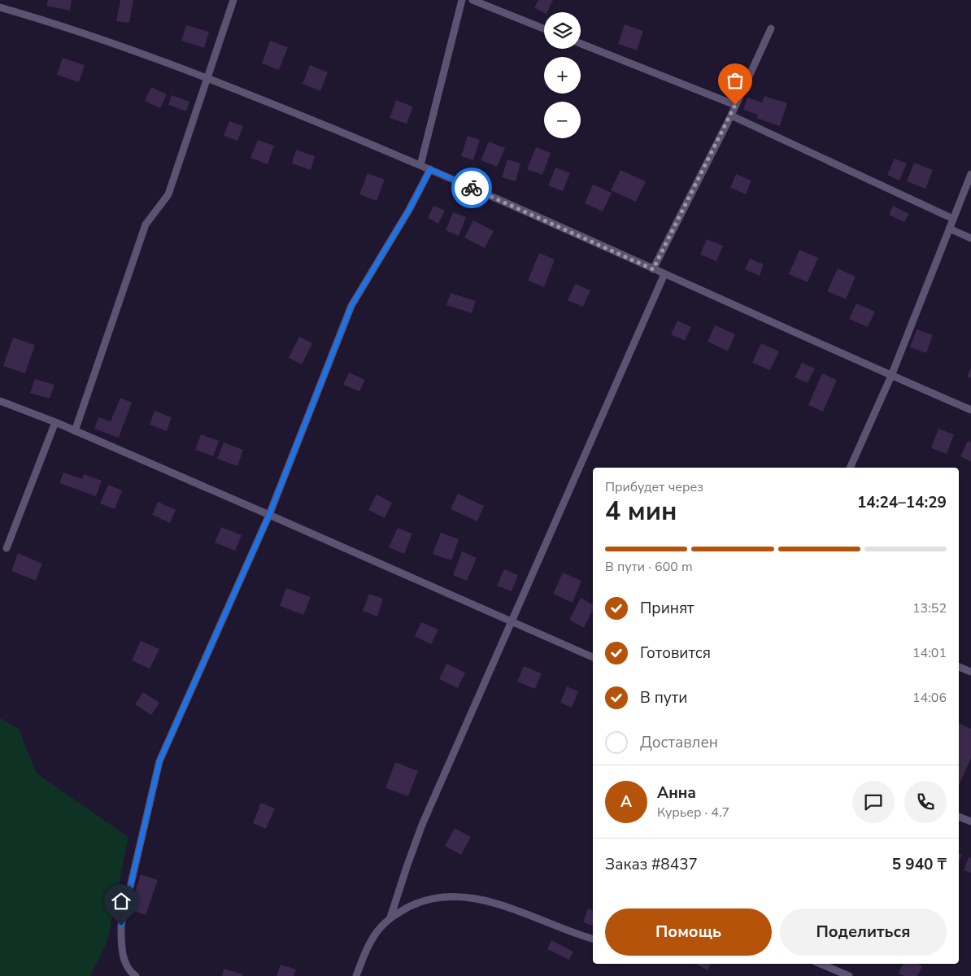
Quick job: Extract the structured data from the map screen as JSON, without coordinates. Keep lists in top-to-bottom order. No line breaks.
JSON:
{"page":{"map_buttons":["+","−"],"heading":["4 мин","Прибудет через","14:24–14:29"],"panel":["Анна","Курьер · 4.7","Заказ #8437","5 940 ₸"],"bar":"В пути · 600 m","list":[["Принят","13:52"],["Готовится","14:01"],["В пути","14:06"],"Доставлен"],"round":"А","buttons":["Помощь","Поделиться"]}}
